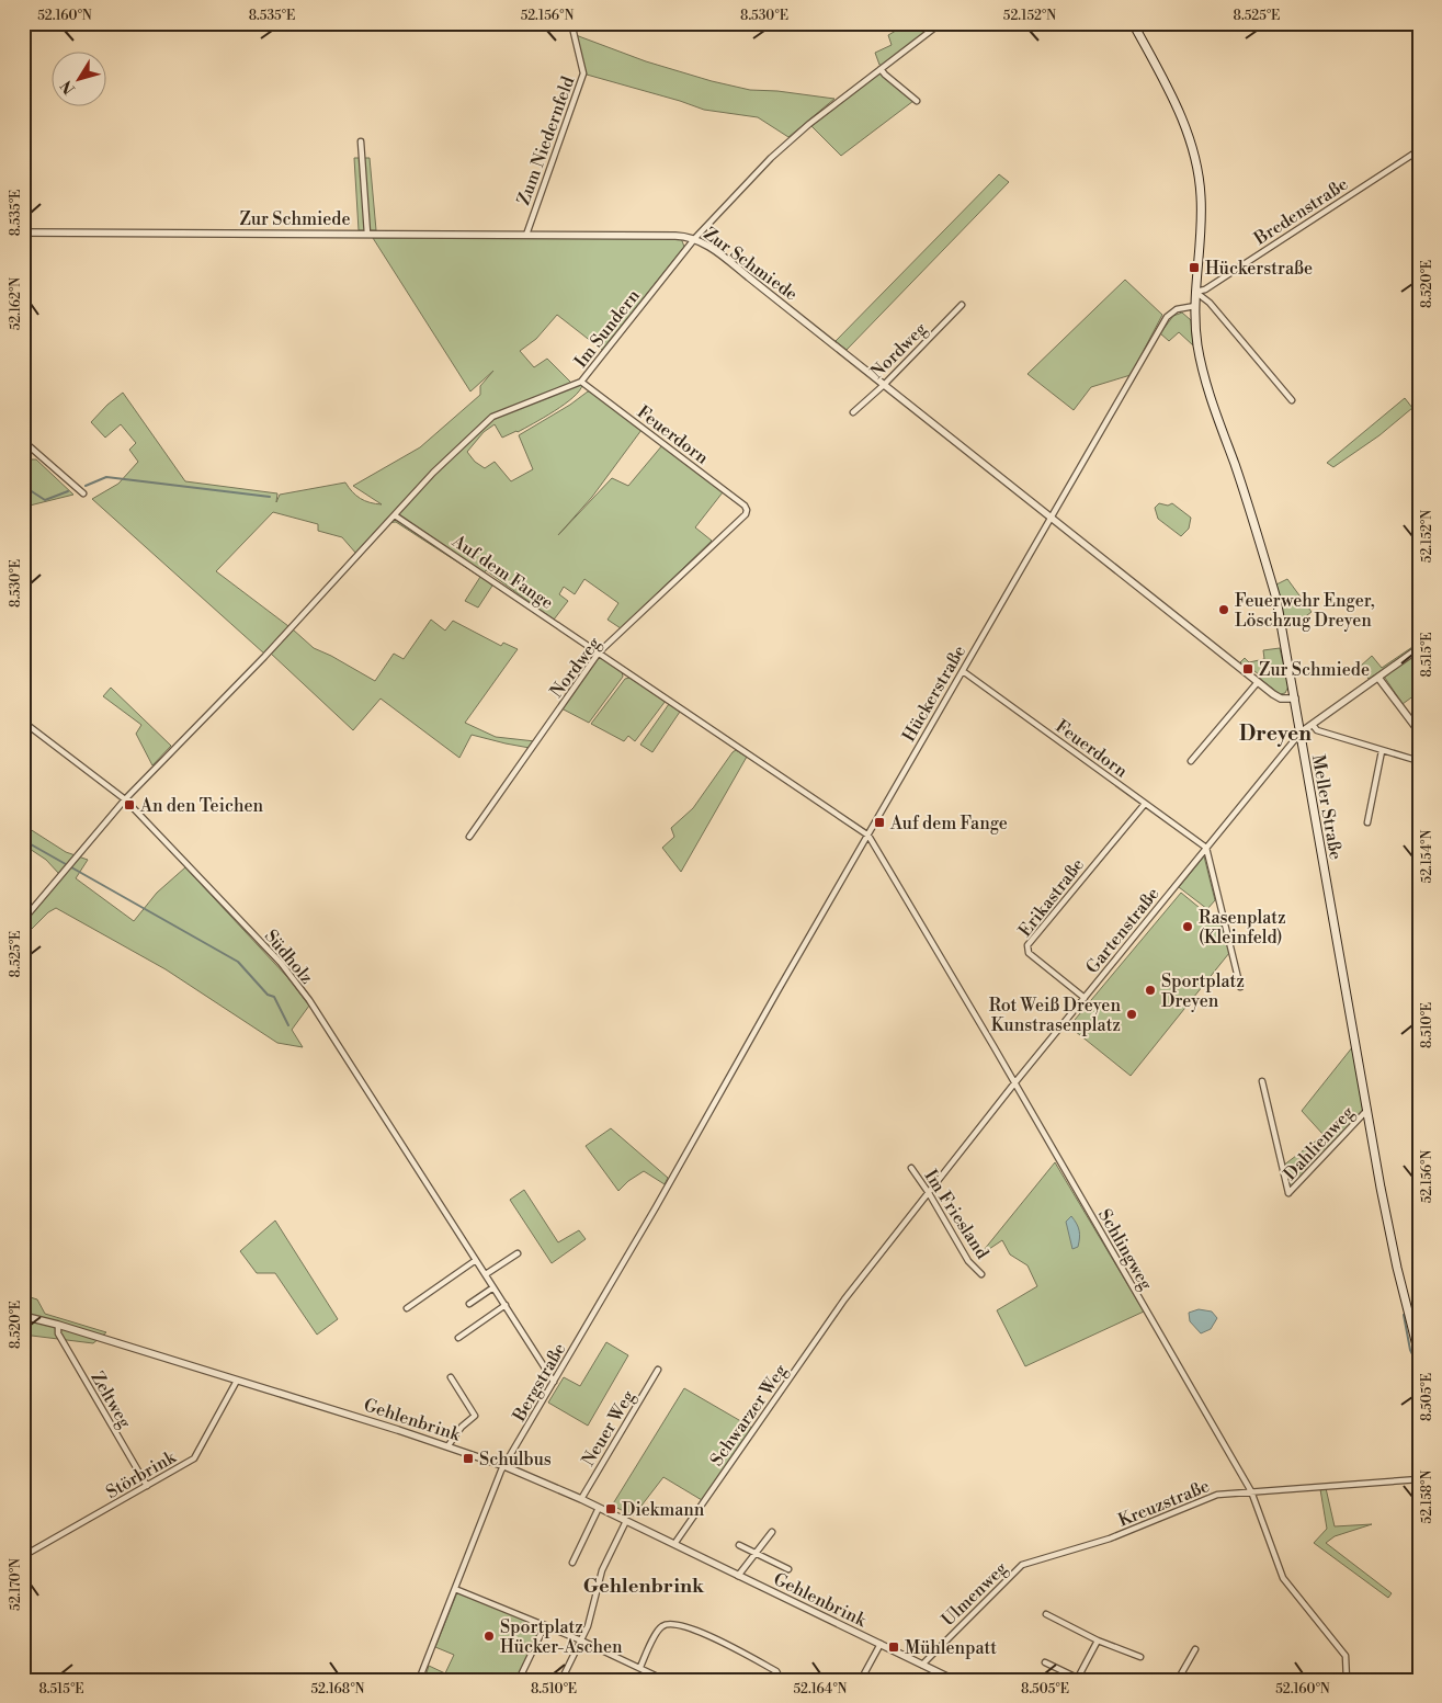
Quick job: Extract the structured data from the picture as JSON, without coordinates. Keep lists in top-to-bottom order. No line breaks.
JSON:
{"streets":{"main road":["Meller Straße"],"street":["Zum Niedernfeld","Bredenstraße","Zur Schmiede","Im Sundern","Nordweg","Feuerdorn","Auf dem Fange","Hückerstraße","Erikastraße","Gartenstraße","Südholz","Dahlienweg","Im Friesland","Schlingweg","Bergstraße","Zeltweg","Schwarzer Weg","Gehlenbrink","Neuer Weg","Störbrink","Kreuzstraße","Ulmenweg"]},"crossings":[["Zum Niedernfeld","Zur Schmiede"],["Bredenstraße","Meller Straße"],["Zur Schmiede","Im Sundern"],["Zur Schmiede","Nordweg"],["Zur Schmiede","Hückerstraße"],["Zur Schmiede","Meller Straße"],["Im Sundern","Feuerdorn"],["Im Sundern","Auf dem Fange"],["Im Sundern","Südholz"],["Nordweg","Feuerdorn"],["Nordweg","Auf dem Fange"],["Feuerdorn","Hückerstraße"],["Feuerdorn","Erikastraße"],["Feuerdorn","Gartenstraße"],["Auf dem Fange","Hückerstraße"],["Auf dem Fange","Schlingweg"],["Hückerstraße","Meller Straße"],["Hückerstraße","Schlingweg"],["Hückerstraße","Bergstraße"],["Meller Straße","Gartenstraße"],["Meller Straße","Dahlienweg"],["Erikastraße","Gartenstraße"],["Gartenstraße","Im Friesland"],["Gartenstraße","Schlingweg"],["Gartenstraße","Schwarzer Weg"],["Südholz","Bergstraße"],["Schlingweg","Kreuzstraße"],["Bergstraße","Gehlenbrink"],["Zeltweg","Gehlenbrink"],["Zeltweg","Störbrink"],["Schwarzer Weg","Gehlenbrink"],["Gehlenbrink","Neuer Weg"],["Gehlenbrink","Störbrink"],["Gehlenbrink","Ulmenweg"],["Kreuzstraße","Ulmenweg"]],"districts":["Dreyen","Gehlenbrink"],"places":{"transit":["Hückerstraße","Zur Schmiede","An den Teichen","Auf dem Fange","Schulbus","Diekmann","Mühlenpatt"],"other":["Feuerwehr Enger, Löschzug Dreyen","Rasenplatz (Kleinfeld)","Sportplatz Dreyen","Rot Weiß Dreyen Kunstrasenplatz","Sportplatz Hücker-Aschen"]},"north":"bottom left","coordinates":["52.160°N","8.535°E","52.156°N","8.530°E","52.152°N","8.525°E","8.520°E","52.162°N","8.515°E","52.154°N","8.510°E","8.505°E","52.158°N","52.170°N","52.168°N","52.164°N"]}
